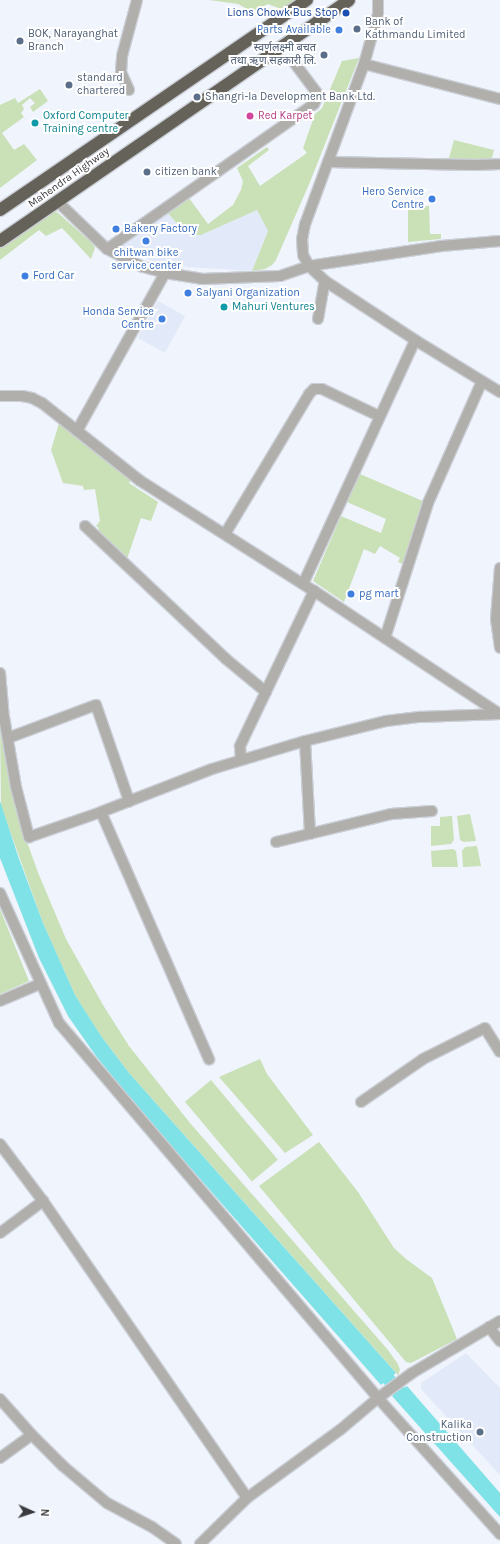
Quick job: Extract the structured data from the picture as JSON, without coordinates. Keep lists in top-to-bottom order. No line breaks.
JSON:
{"streets":{"highway":["Mahendra Highway"]},"places":["Lions Chowk Bus Stop","Bank of Kathmandu Limited","Parts Available","BOK, Narayanghat Branch","स्वर्णलक्ष्मी बचत तथा ऋण सहकारी लि.","standard chartered","Shangri-la Development Bank Ltd.","Red Karpet","Oxford Computer Training centre","citizen bank","Hero Service Centre","Bakery Factory","chitwan bike service center","Ford Car","Salyani Organization","Mahuri Ventures","Honda Service Centre","pg mart","Kalika Construction"],"north":"right"}
